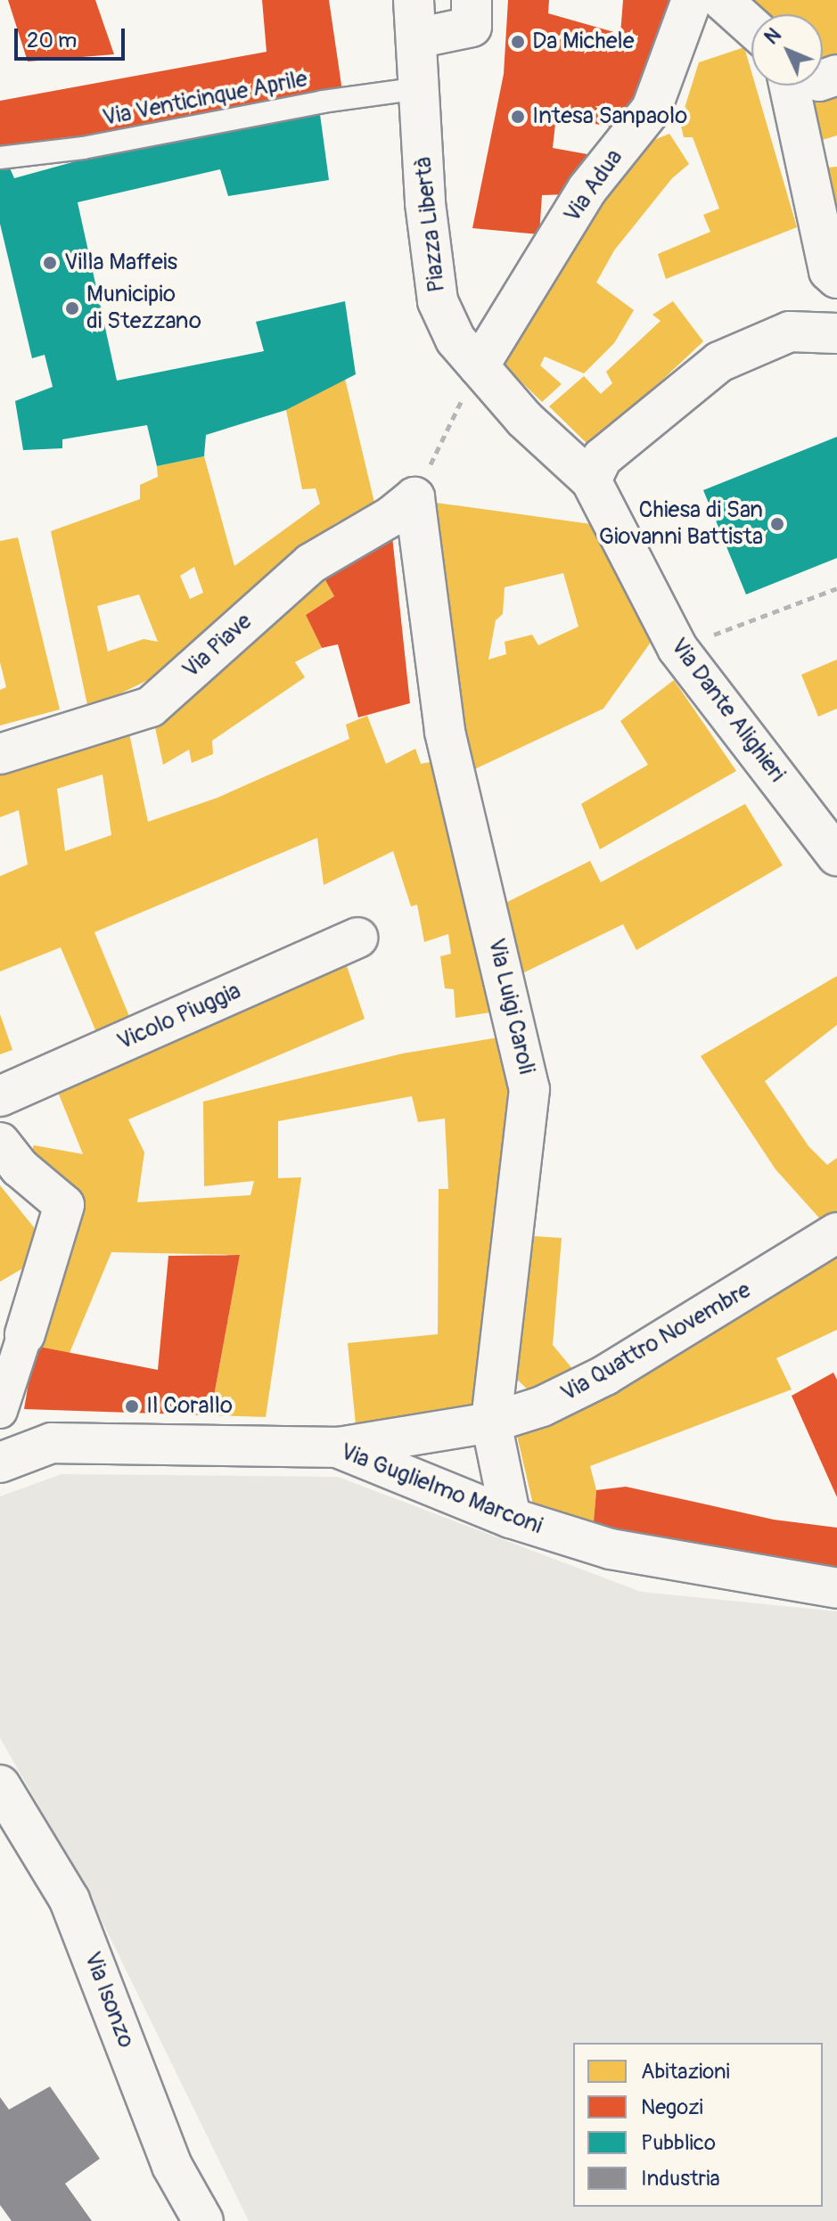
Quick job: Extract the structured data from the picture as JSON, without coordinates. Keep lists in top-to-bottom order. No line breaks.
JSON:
{"streets":{"street":["Via Adua","Piazza Libertà","Via Piave","Via Dante Alighieri","Via Luigi Caroli","Vicolo Piuggia","Via Quattro Novembre","Via Guglielmo Marconi","Via Isonzo"],"lane":["Via Venticinque Aprile"]},"crossings":[["Via Venticinque Aprile","Piazza Libertà"],["Via Adua","Piazza Libertà"],["Piazza Libertà","Via Dante Alighieri"],["Via Piave","Via Luigi Caroli"],["Via Luigi Caroli","Via Quattro Novembre"],["Via Luigi Caroli","Via Guglielmo Marconi"],["Via Quattro Novembre","Via Guglielmo Marconi"]],"places":["Da Michele","Intesa Sanpaolo","Villa Maffeis","Municipio di Stezzano","Chiesa di San Giovanni Battista","Il Corallo"],"legend":["Abitazioni","Negozi","Pubblico","Industria"],"scale_bar":"20 m","north":"top left"}
